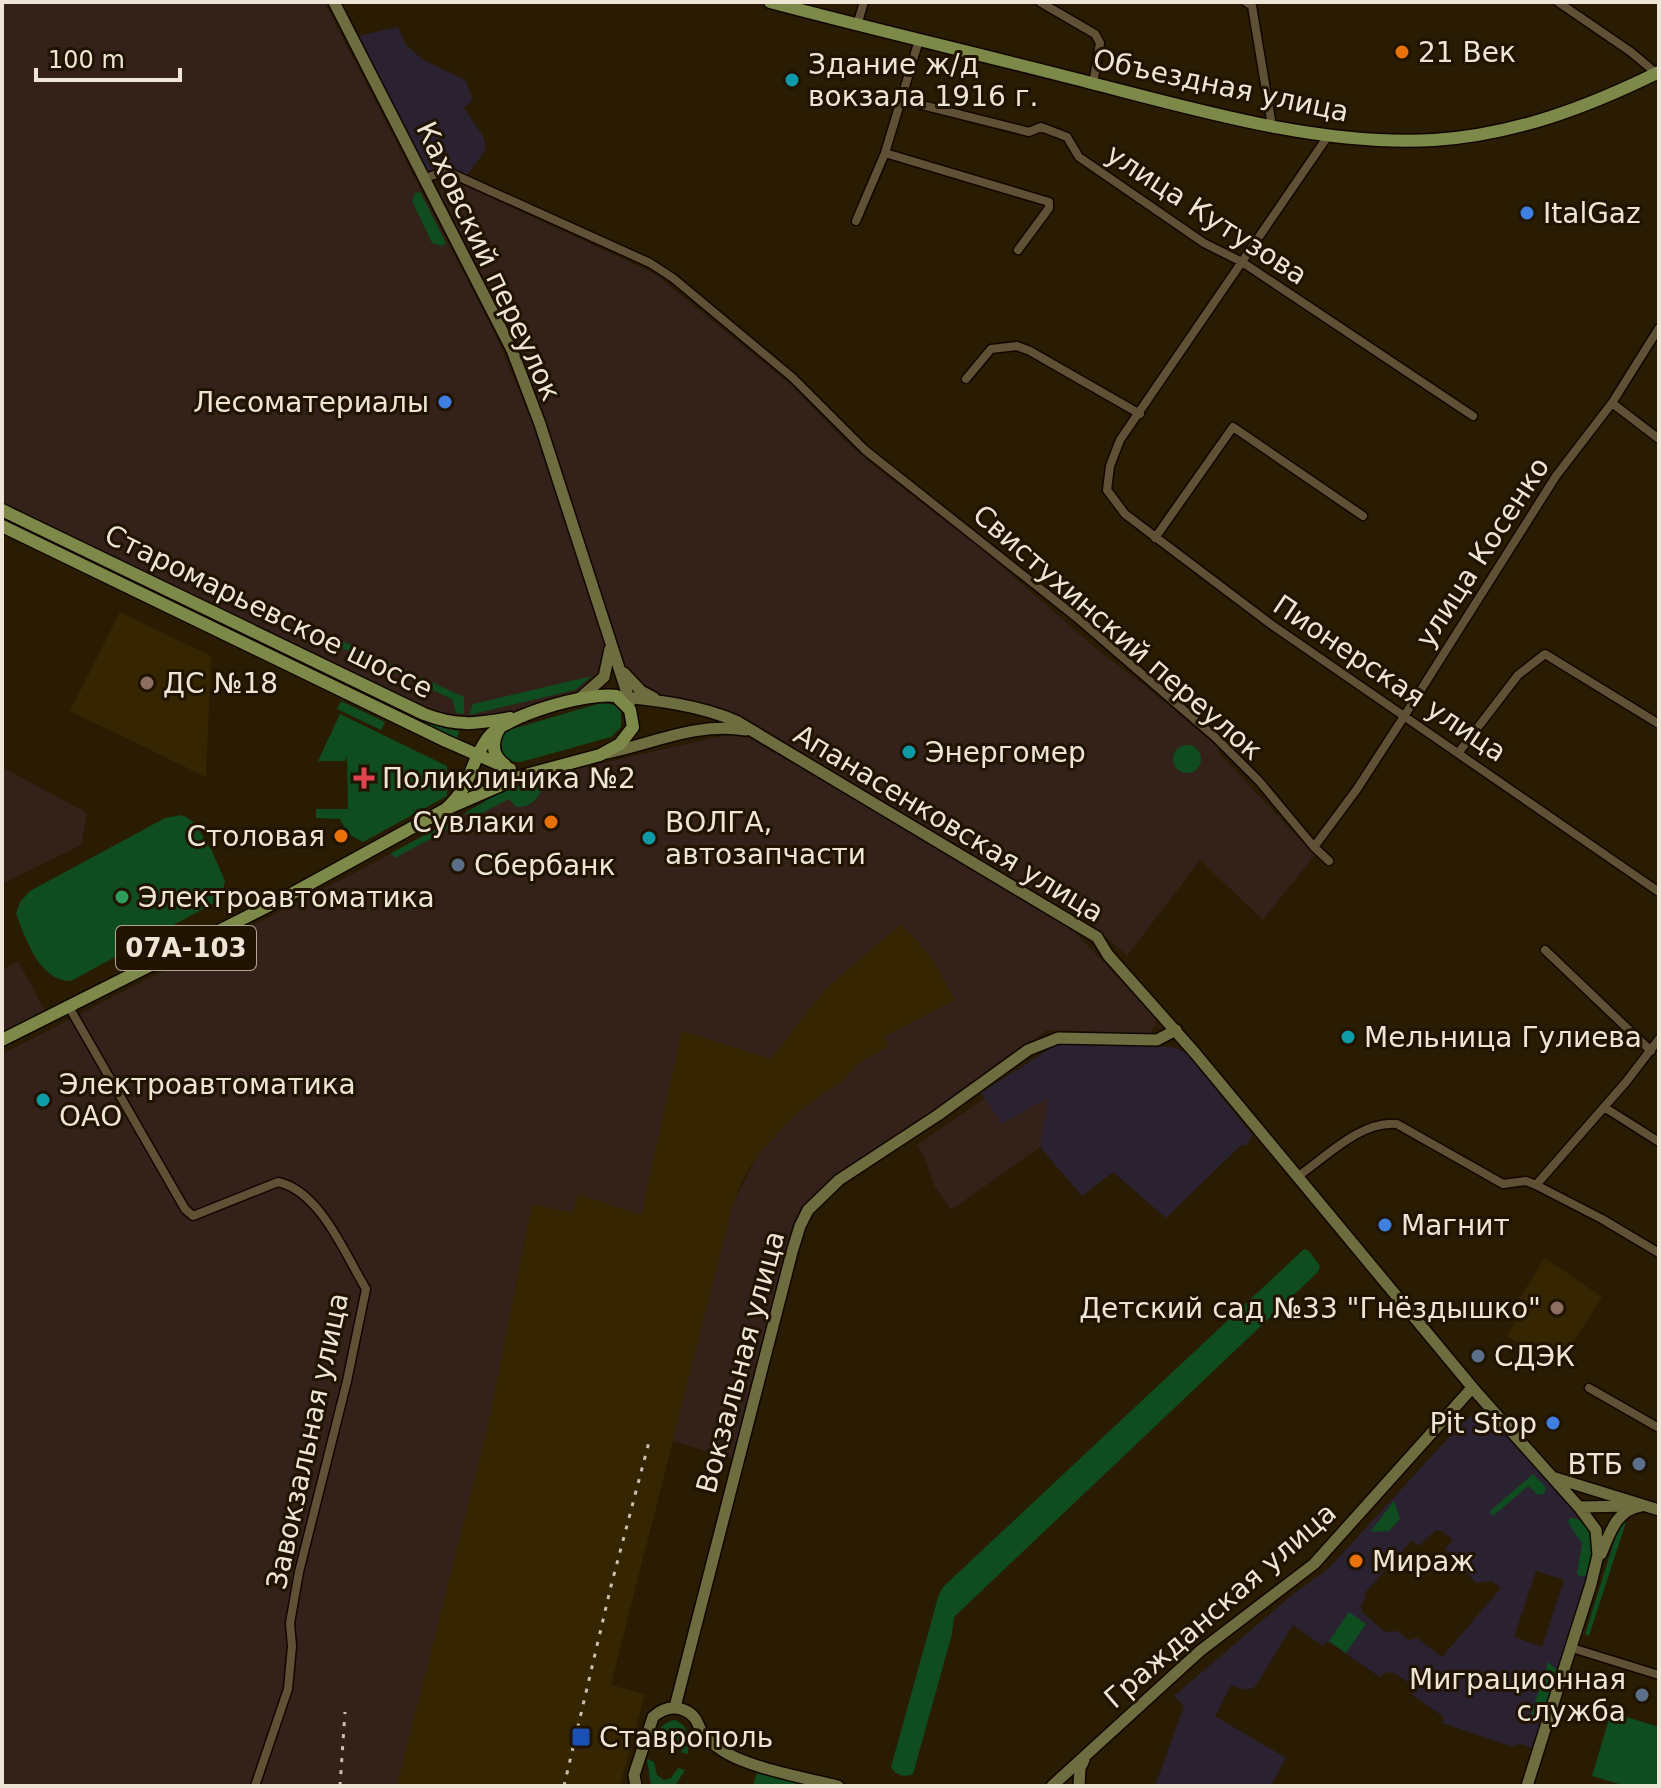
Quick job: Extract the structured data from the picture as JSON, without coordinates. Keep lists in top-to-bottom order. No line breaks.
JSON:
{"streets":{"main road":["Объездная улица","Каховский переулок","Старомарьевское шоссе","Апанасенковская улица","07А-103","Вокзальная улица","Гражданская улица"],"street":["улица Кутузова","улица Косенко","Свистухинский переулок","Пионерская улица","Завокзальная улица"]},"crossings":[["Каховский переулок","Свистухинский переулок"],["улица Косенко","Свистухинский переулок"],["улица Косенко","Пионерская улица"],["Апанасенковская улица","Вокзальная улица"],["Апанасенковская улица","Гражданская улица"],["07А-103","Завокзальная улица"]],"places":{"other":["21 Век","Здание ж/д вокзала 1916 г.","ItalGaz","Лесоматериалы","ДС №18","Энергомер","Сувлаки","Столовая","ВОЛГА, автозапчасти","Сбербанк","Электроавтоматика","Мельница Гулиева","Электроавтоматика ОАО","Магнит","Детский сад №33 \"Гнёздышко\"","СДЭК","Pit Stop","ВТБ","Мираж","Миграционная служба"],"health":["Поликлиника №2"],"transit":["Ставрополь"]},"scale_bar":"100 m"}
